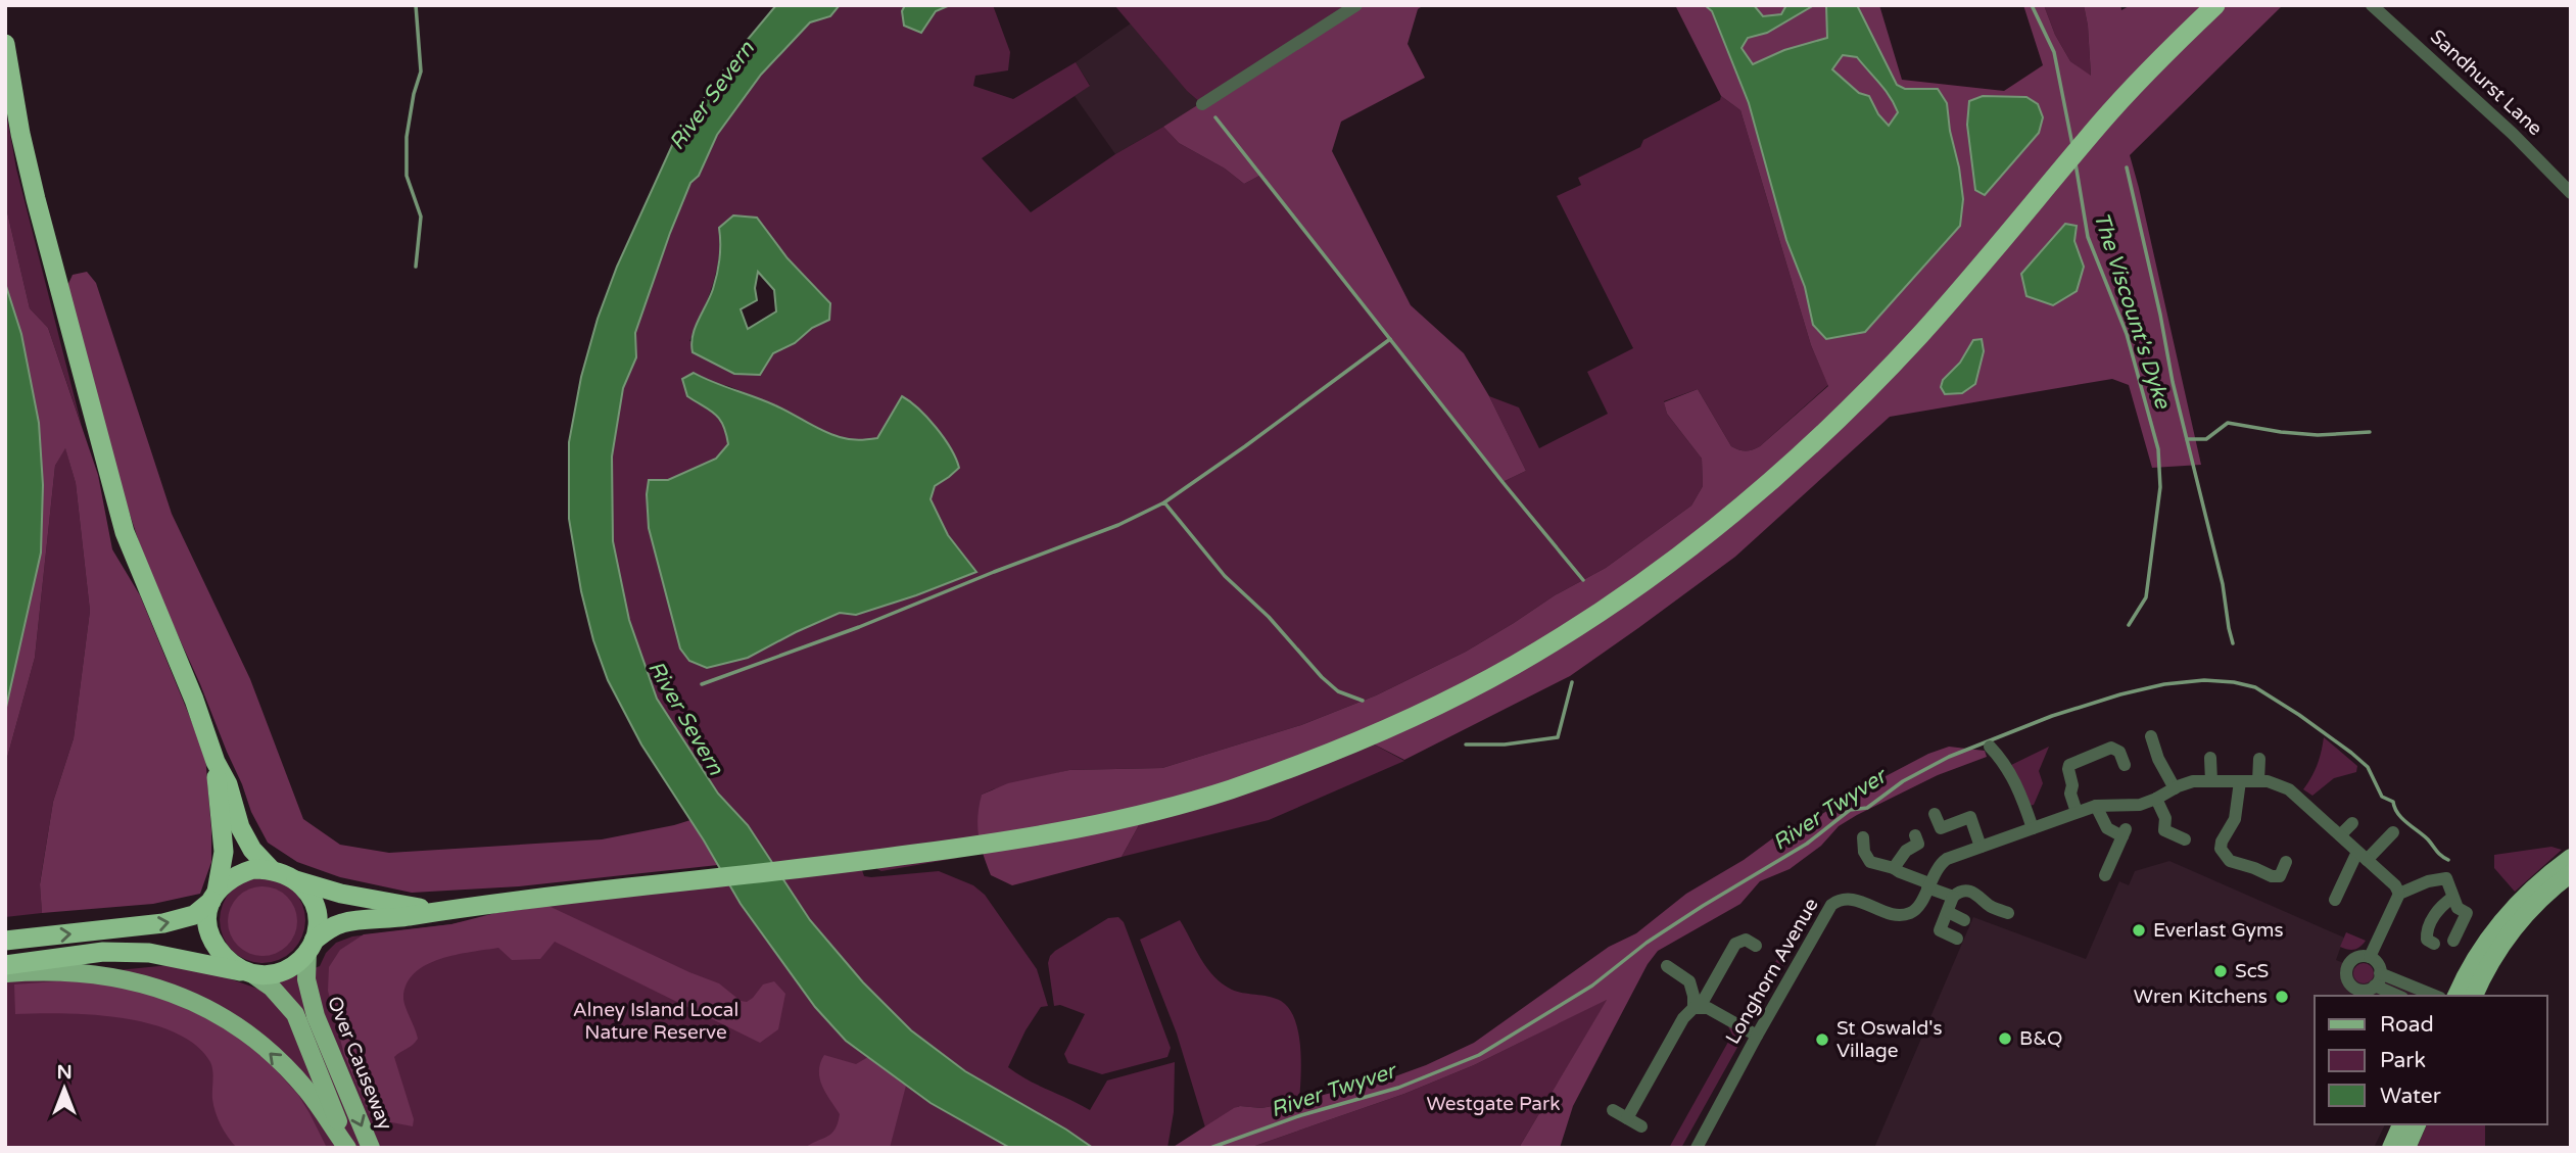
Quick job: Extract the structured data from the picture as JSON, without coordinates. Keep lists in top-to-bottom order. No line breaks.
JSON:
{"streets":{"main road":["Over Causeway"],"street":["Sandhurst Lane","Longhorn Avenue"]},"water":["River Severn","The Viscount's Dyke","River Twyver"],"parks":["Alney Island Local Nature Reserve","Westgate Park"],"places":["Everlast Gyms","ScS","Wren Kitchens","B&Q","St Oswald's Village"],"legend":["Road","Park","Water"],"north":"top"}
